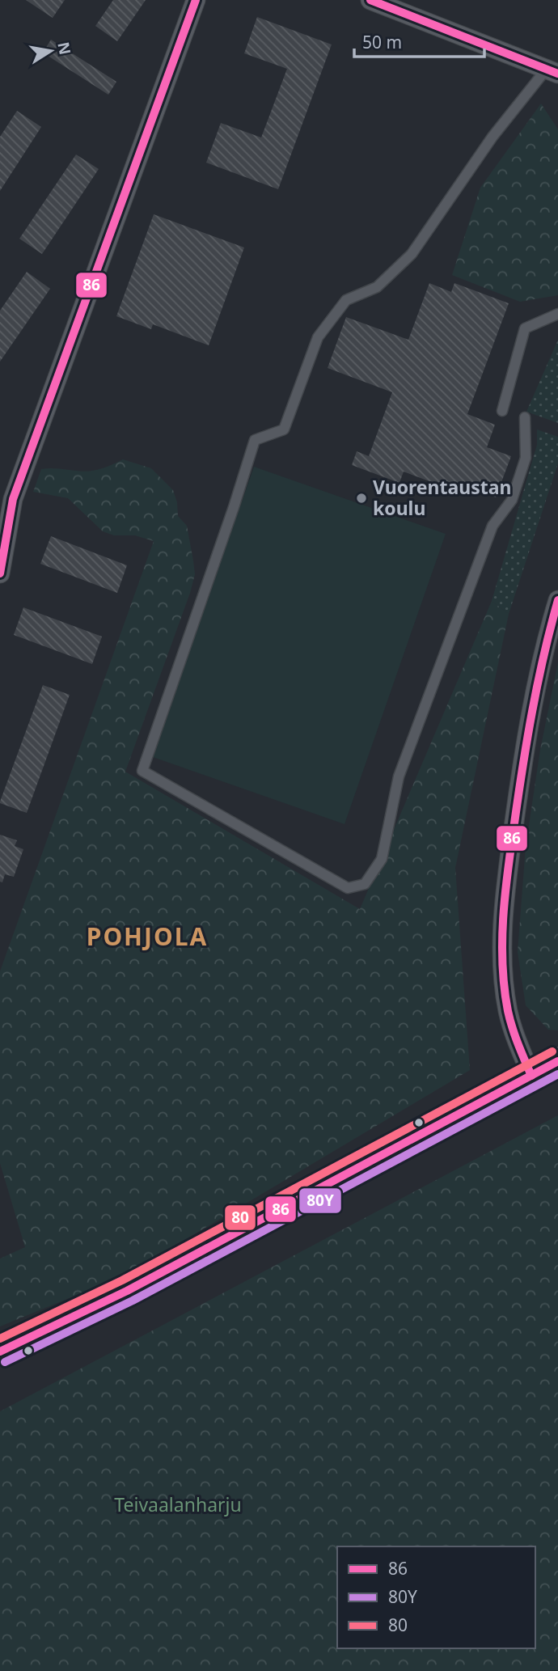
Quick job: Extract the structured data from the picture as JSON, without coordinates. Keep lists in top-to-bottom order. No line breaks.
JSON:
{"districts":["POHJOLA"],"parks":["Teivaalanharju"],"places":["Vuorentaustan koulu"],"lines":["transit line 86","transit line 80","transit line 80Y"],"legend":["86","80Y","80"],"scale_bar":"50 m","north":"right"}
